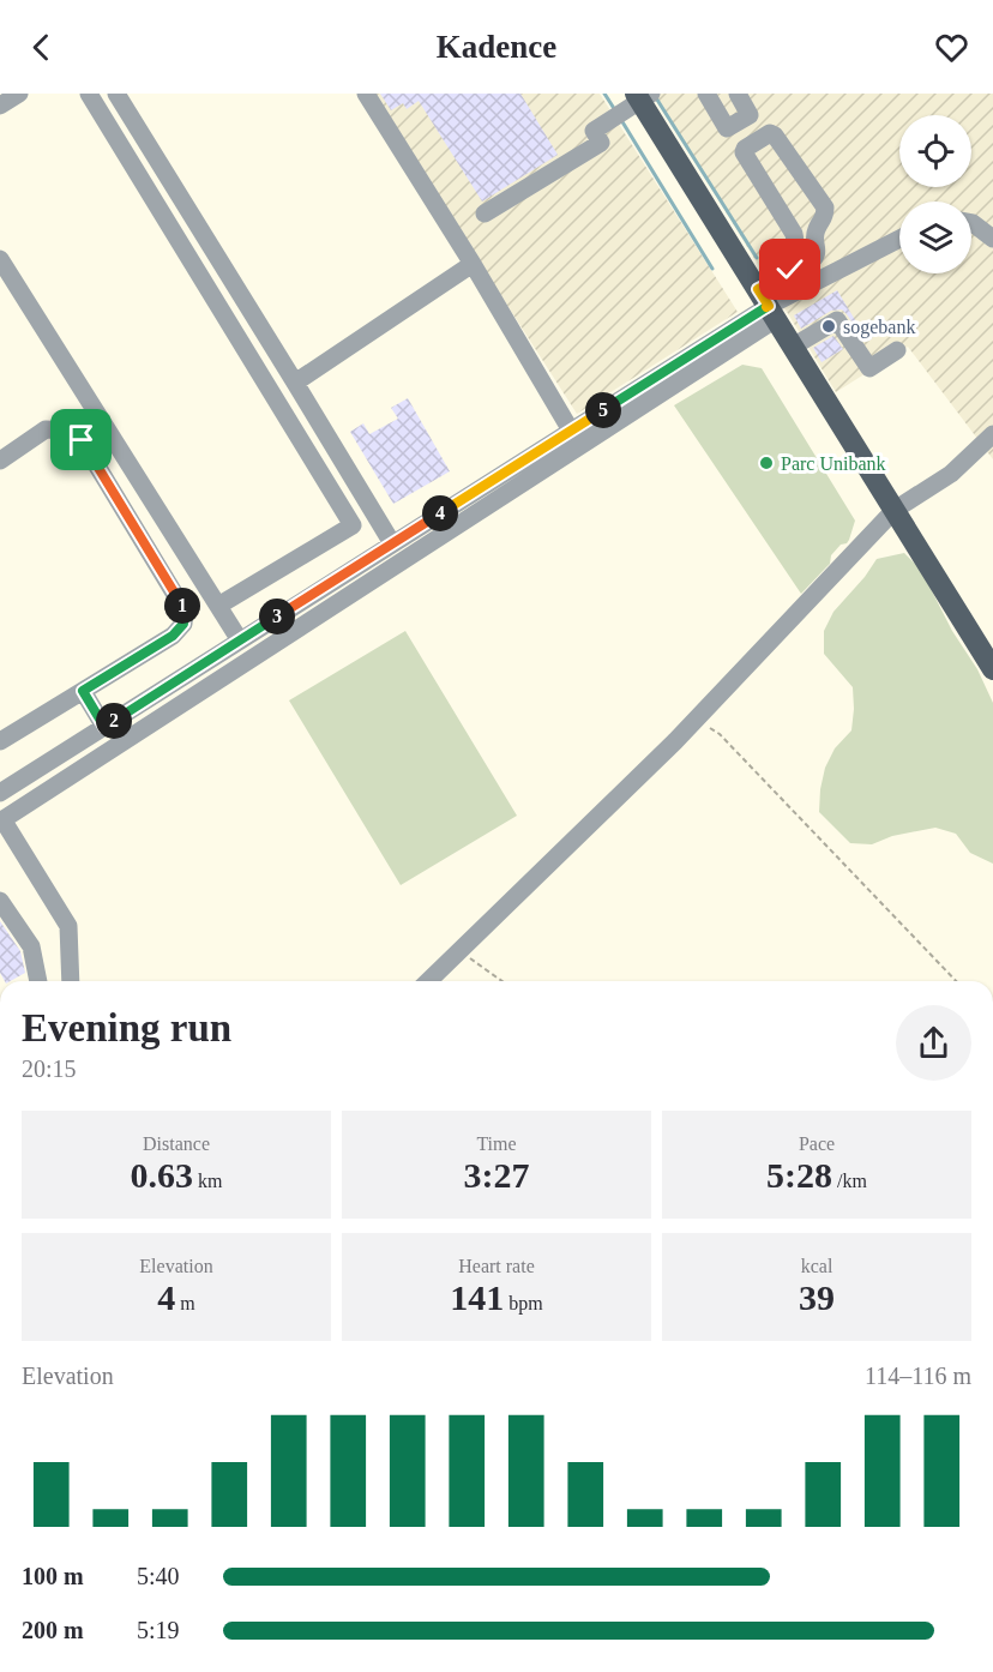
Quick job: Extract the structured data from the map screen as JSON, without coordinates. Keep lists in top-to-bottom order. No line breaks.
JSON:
{"places":["sogebank","Parc Unibank"],"page":{"header":"Kadence","pins":["5","4","1","3","2"],"heading":["Evening run","20:15"],"stats":[["Distance","0.63 km"],["Time","3:27"],["Pace","5:28 /km"],["Elevation","4 m"],["Heart rate","141 bpm"],["kcal","39"]],"chart":["Elevation","114–116 m"],"list":[{"name":"100 m","note":"5:40"},{"name":"200 m","note":"5:19"}]}}
